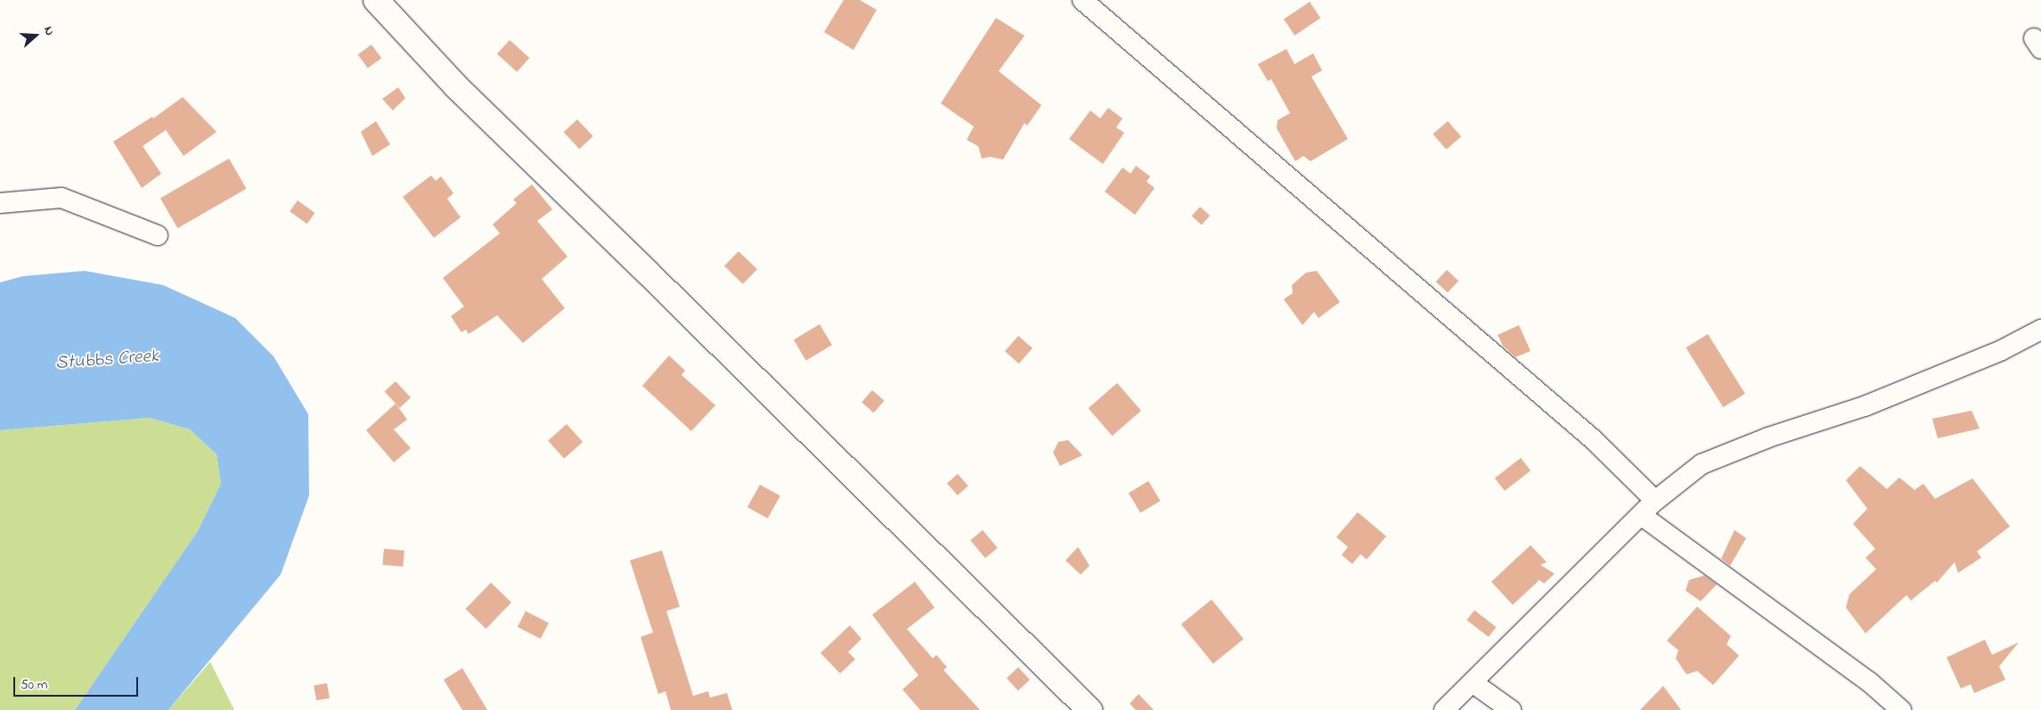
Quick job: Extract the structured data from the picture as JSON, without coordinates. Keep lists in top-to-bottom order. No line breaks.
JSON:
{"water":["Stubbs Creek"],"scale_bar":"50 m","north":"right"}
